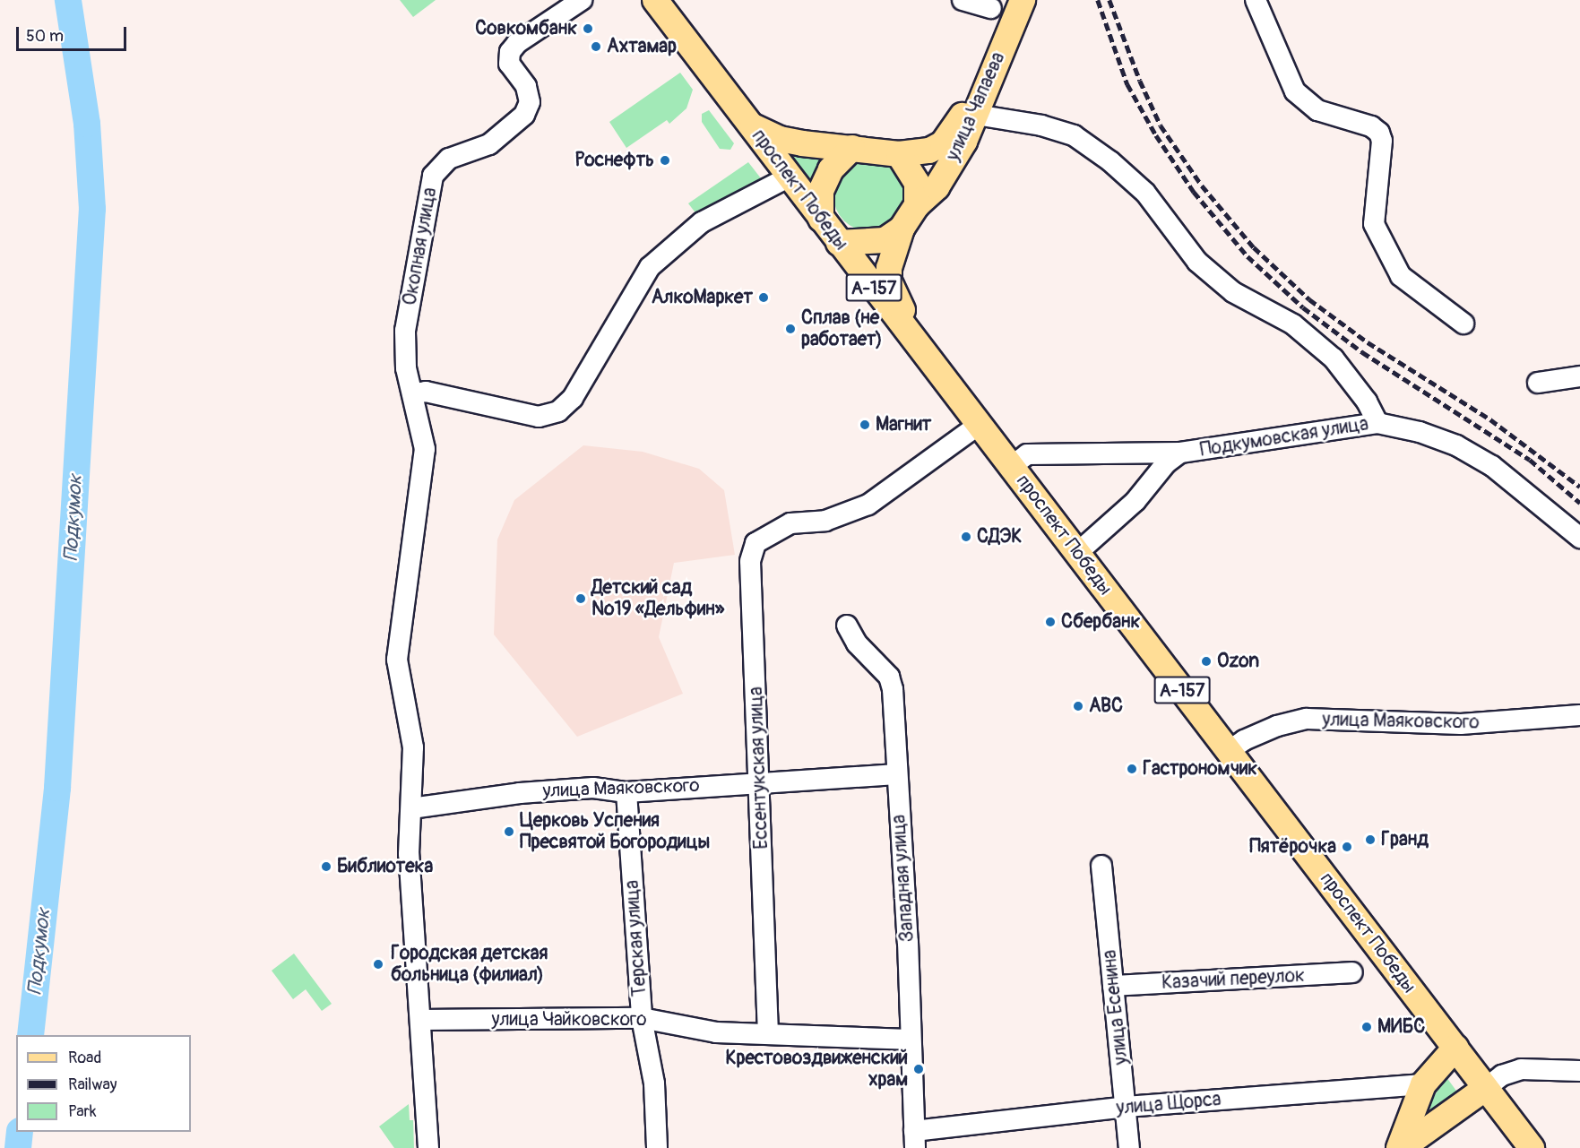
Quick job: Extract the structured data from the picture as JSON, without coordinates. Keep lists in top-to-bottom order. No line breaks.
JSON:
{"streets":{"main road":["улица Чапаева","проспект Победы","А-157"],"street":["Окопная улица","Подкумовская улица","улица Маяковского","Ессентукская улица","Западная улица","Терская улица","Казачий переулок","улица Есенина","улица Чайковского","улица Щорса"]},"crossings":[["улица Чапаева","проспект Победы"],["проспект Победы","Подкумовская улица"],["проспект Победы","улица Маяковского"],["проспект Победы","Ессентукская улица"],["Окопная улица","улица Маяковского"],["Окопная улица","улица Чайковского"],["улица Маяковского","Ессентукская улица"],["улица Маяковского","Западная улица"],["улица Маяковского","Терская улица"],["Ессентукская улица","улица Чайковского"],["Западная улица","улица Чайковского"],["Западная улица","улица Щорса"],["Терская улица","улица Чайковского"],["Казачий переулок","улица Есенина"],["улица Есенина","улица Щорса"]],"water":["Подкумок"],"places":["Совкомбанк","Ахтамар","Роснефть","АлкоМаркет","Сплав (не работает)","Магнит","СДЭК","Детский сад №19 «Дельфин»","Сбербанк","Ozon","ABC","Гастрономчик","Церковь Успения Пресвятой Богородицы","Гранд","Пятёрочка","Библиотека","Городская детская больница (филиал)","МИБС","Крестовоздвиженский храм"],"legend":["Road","Railway","Park"],"scale_bar":"50 m"}
